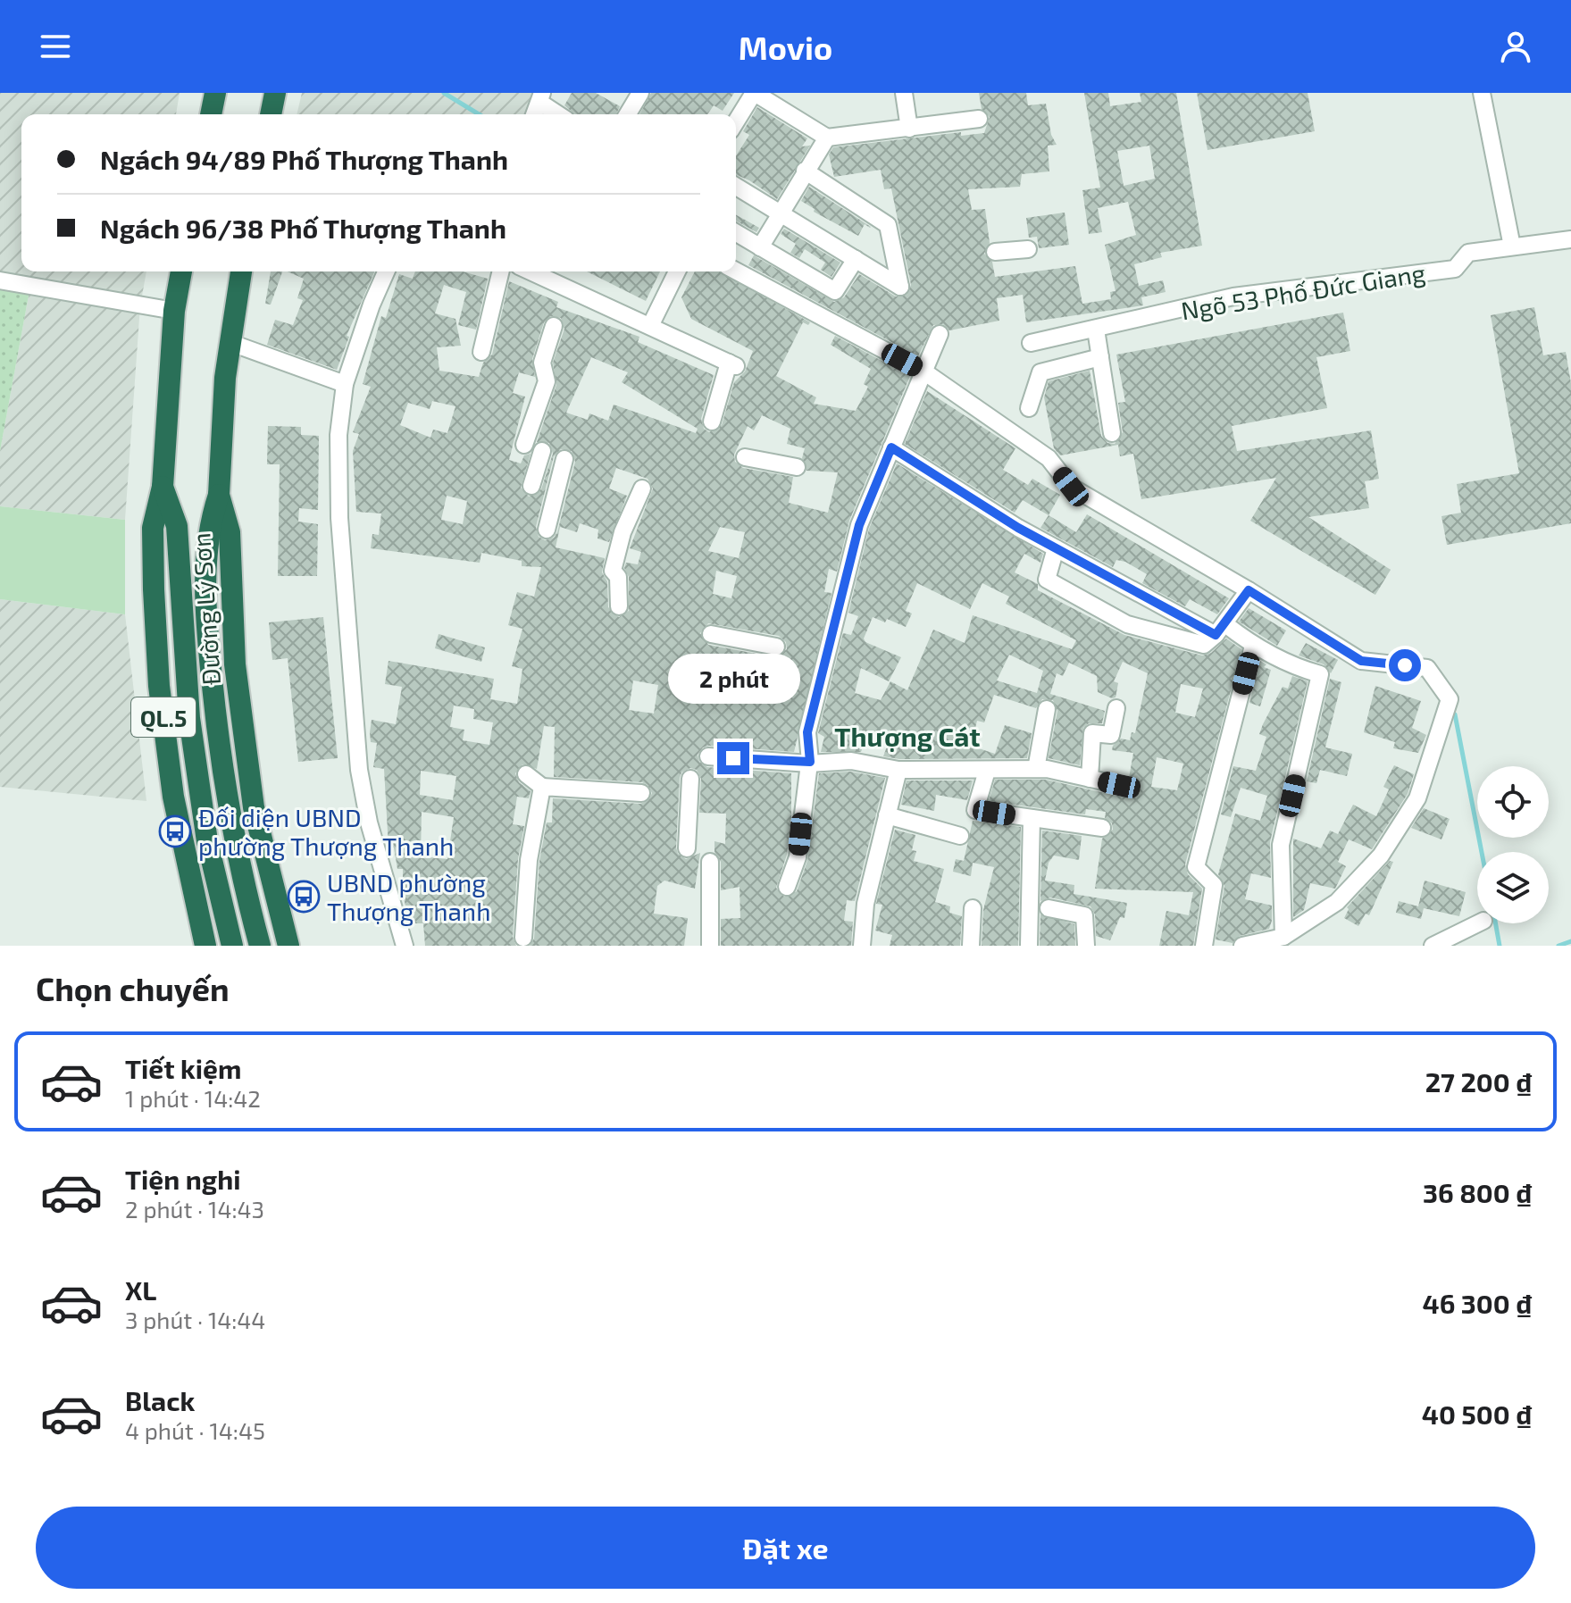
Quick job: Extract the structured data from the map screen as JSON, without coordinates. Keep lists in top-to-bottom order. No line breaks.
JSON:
{"streets":{"highway":["Đường Lý Sơn","QL.5"],"street":["Ngõ 53 Phố Đức Giang"]},"crossings":[["Đường Lý Sơn","QL.5"]],"districts":["Thượng Cát"],"places":{"bus stop":["Đối diện UBND phường Thượng Thanh","UBND phường Thượng Thanh"]},"page":{"header":"Movio","banner":["Ngách 94/89 Phố Thượng Thanh","Ngách 96/38 Phố Thượng Thanh"],"bubble":"2 phút","heading":"Chọn chuyến","list":[{"name":"Tiết kiệm","note":"1 phút · 14:42","value":"27 200 ₫"},{"name":"Tiện nghi","note":"2 phút · 14:43","value":"36 800 ₫"},{"name":"XL","note":"3 phút · 14:44","value":"46 300 ₫"},{"name":"Black","note":"4 phút · 14:45","value":"40 500 ₫"}],"buttons":"Đặt xe"}}
